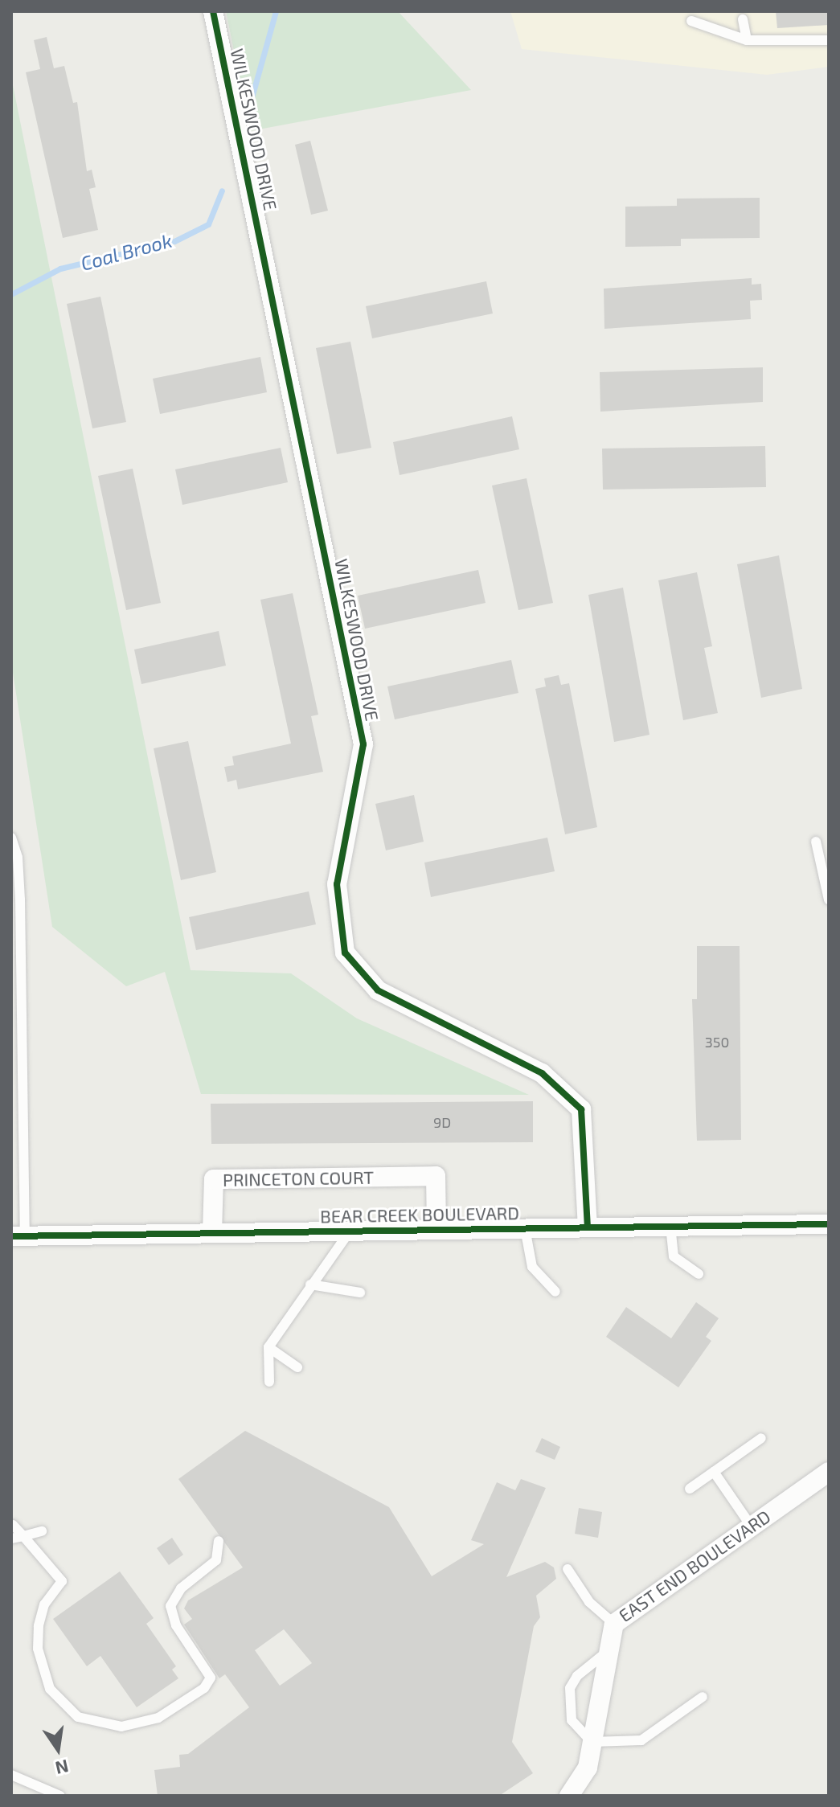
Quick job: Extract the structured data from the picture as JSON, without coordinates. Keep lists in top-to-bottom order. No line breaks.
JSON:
{"streets":{"street":["WILKESWOOD DRIVE","PRINCETON COURT","BEAR CREEK BOULEVARD","EAST END BOULEVARD"]},"crossings":[["WILKESWOOD DRIVE","BEAR CREEK BOULEVARD"],["PRINCETON COURT","BEAR CREEK BOULEVARD"]],"water":["Coal Brook"],"house_numbers":["350","9D"],"north":"bottom"}
